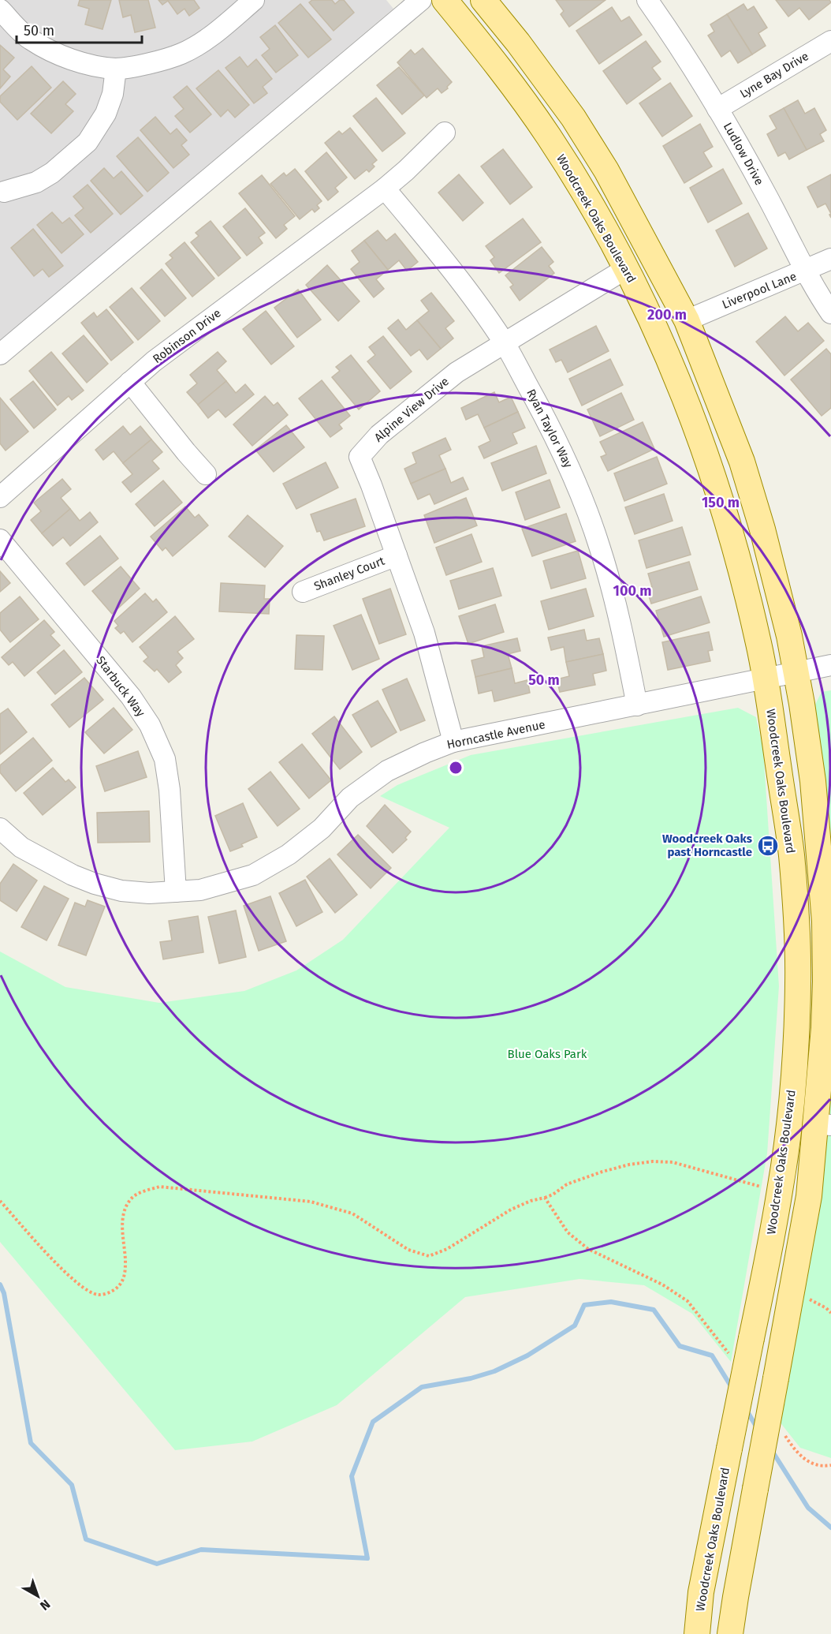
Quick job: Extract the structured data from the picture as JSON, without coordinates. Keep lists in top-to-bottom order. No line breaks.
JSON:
{"streets":{"main road":["Woodcreek Oaks Boulevard"],"street":["Lyne Bay Drive","Ludlow Drive","Liverpool Lane","Robinson Drive","Alpine View Drive","Ryan Taylor Way","Shanley Court","Starbuck Way","Horncastle Avenue"]},"crossings":[["Lyne Bay Drive","Ludlow Drive"],["Ludlow Drive","Liverpool Lane"],["Woodcreek Oaks Boulevard","Alpine View Drive"],["Woodcreek Oaks Boulevard","Horncastle Avenue"],["Robinson Drive","Ryan Taylor Way"],["Alpine View Drive","Ryan Taylor Way"],["Alpine View Drive","Shanley Court"],["Alpine View Drive","Horncastle Avenue"],["Ryan Taylor Way","Horncastle Avenue"],["Starbuck Way","Horncastle Avenue"]],"parks":["Blue Oaks Park"],"places":{"bus stop":["Woodcreek Oaks past Horncastle"]},"scale_bar":"50 m","north":"bottom right","rings":["200 m","150 m","100 m","50 m"]}
